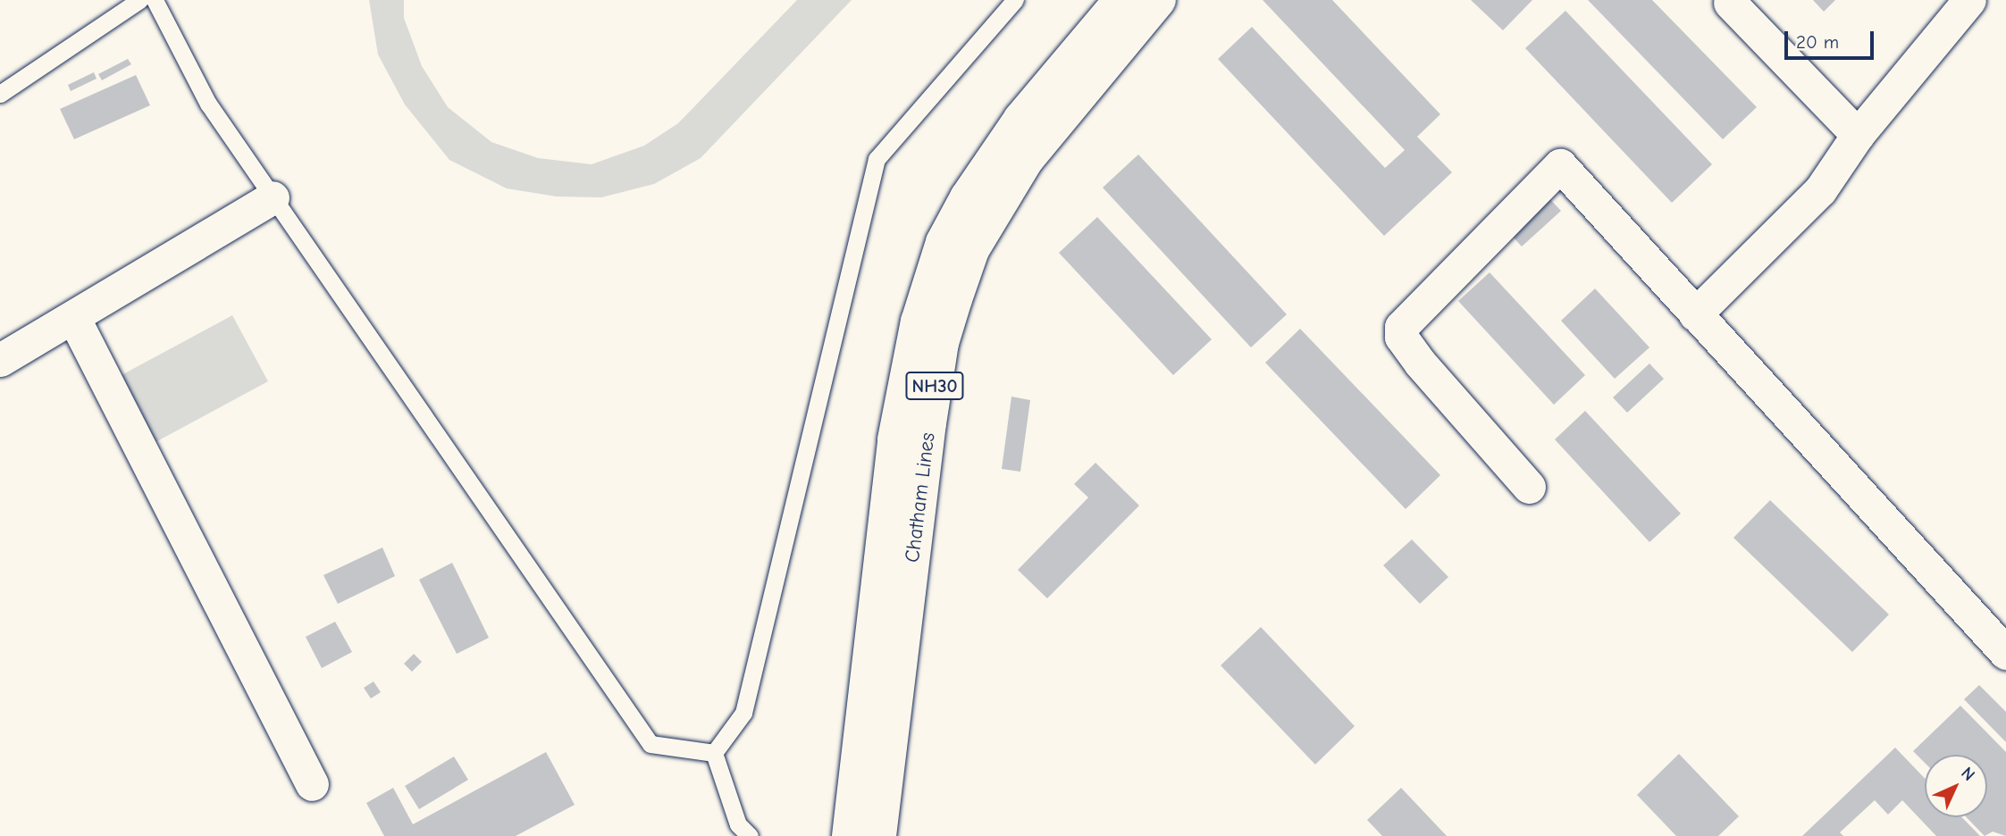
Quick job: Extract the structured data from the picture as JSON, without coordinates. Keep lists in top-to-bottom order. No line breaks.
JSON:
{"streets":{"highway":["NH30","Chatham Lines"]},"scale_bar":"20 m","north":"top right"}
